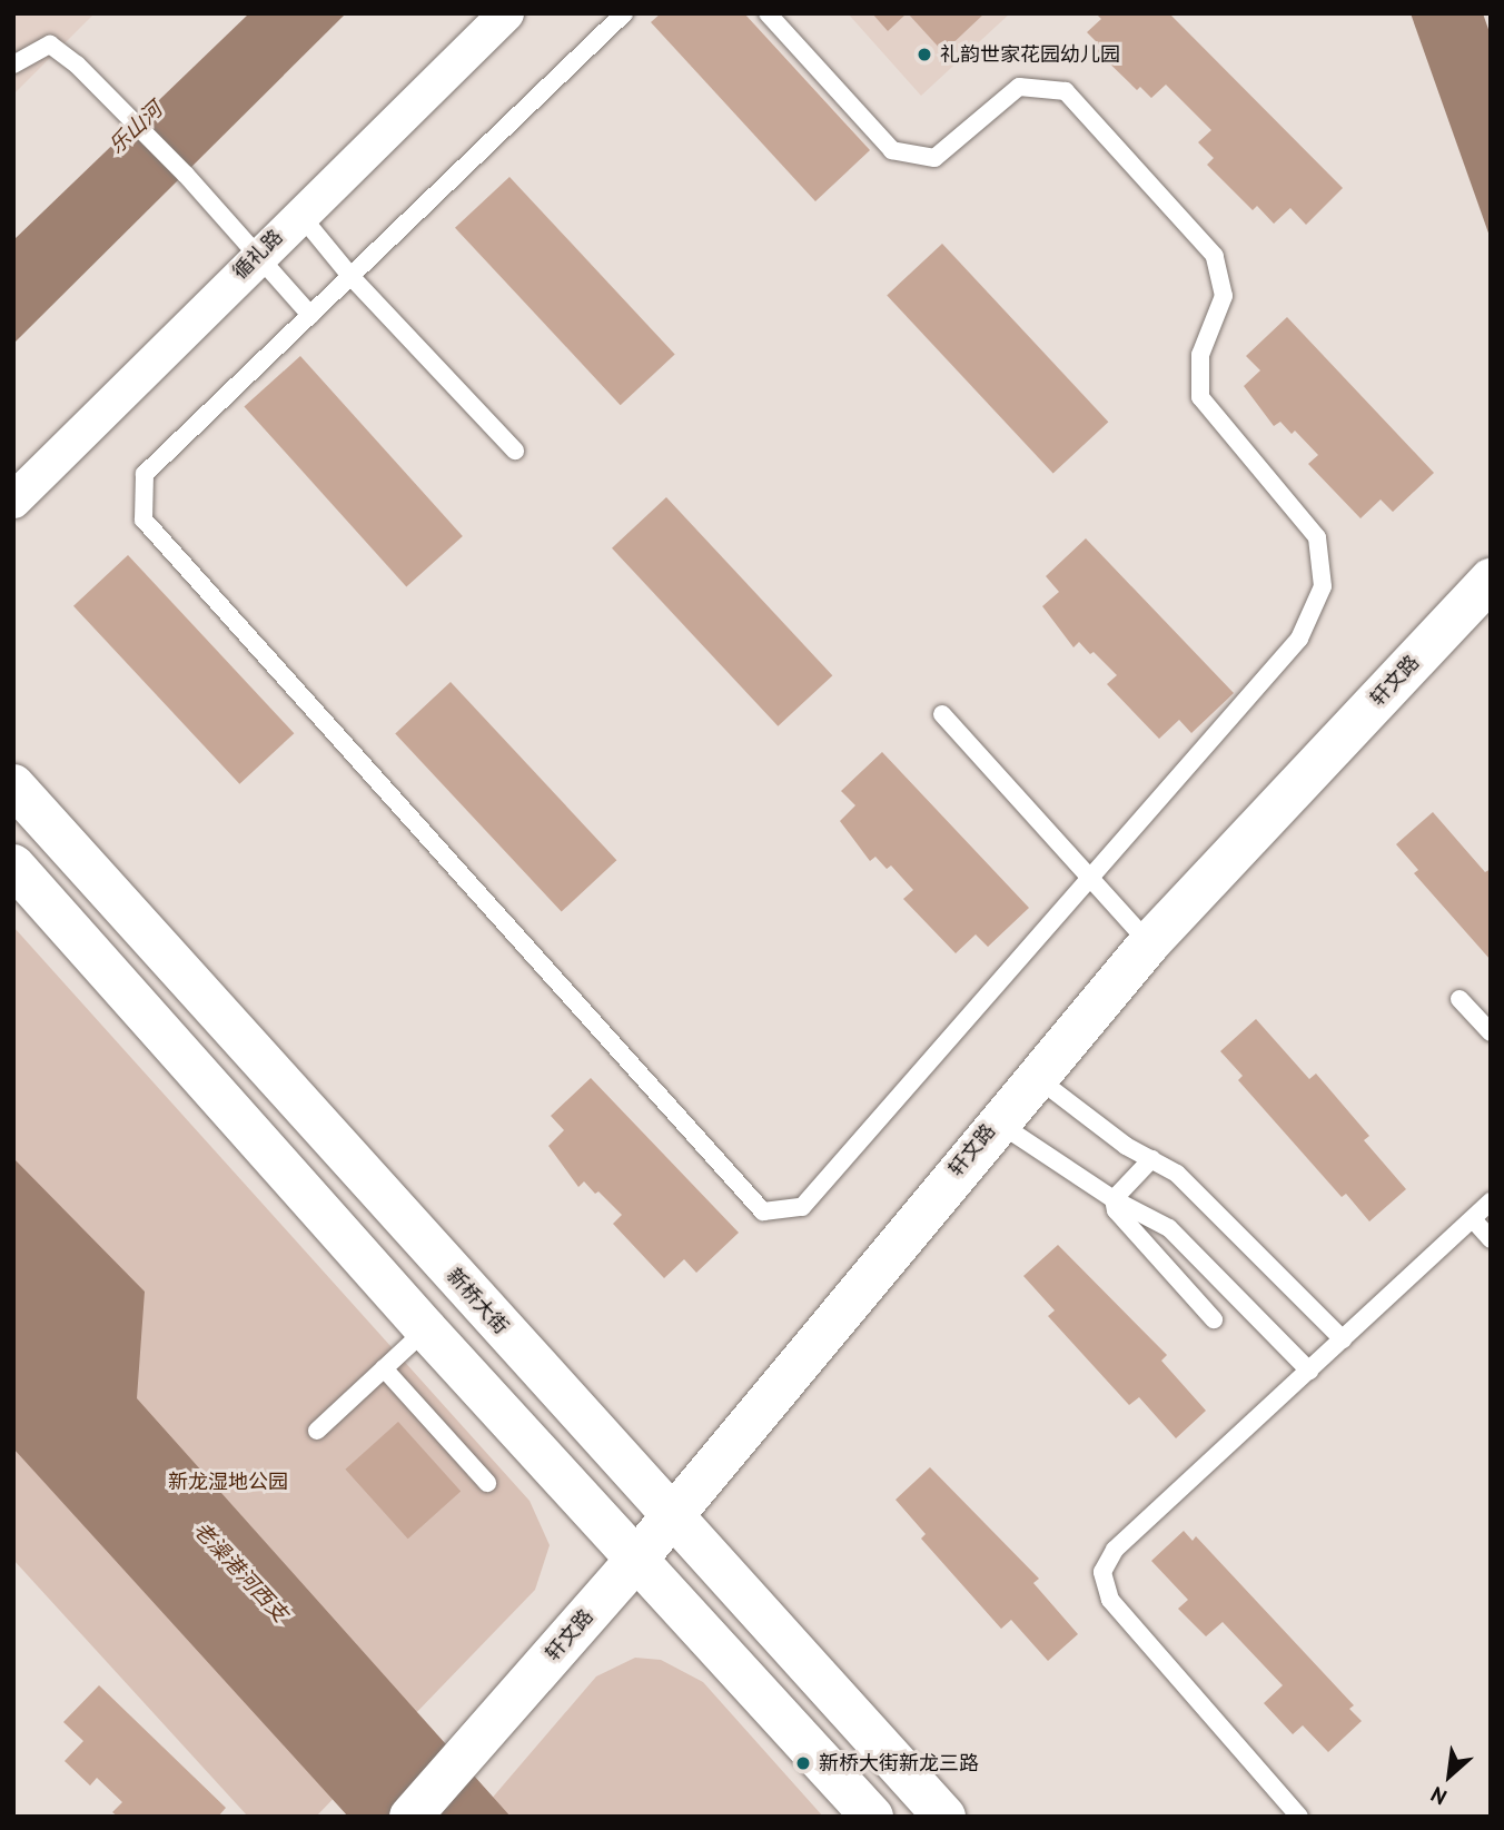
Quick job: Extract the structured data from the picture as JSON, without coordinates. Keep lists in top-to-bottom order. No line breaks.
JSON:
{"streets":{"street":["循礼路","轩文路","新桥大街"]},"crossings":[["轩文路","新桥大街"]],"water":["乐山河","老澡港河西支"],"parks":["新龙湿地公园"],"places":["礼韵世家花园幼儿园","新桥大街新龙三路"],"north":"bottom left"}
